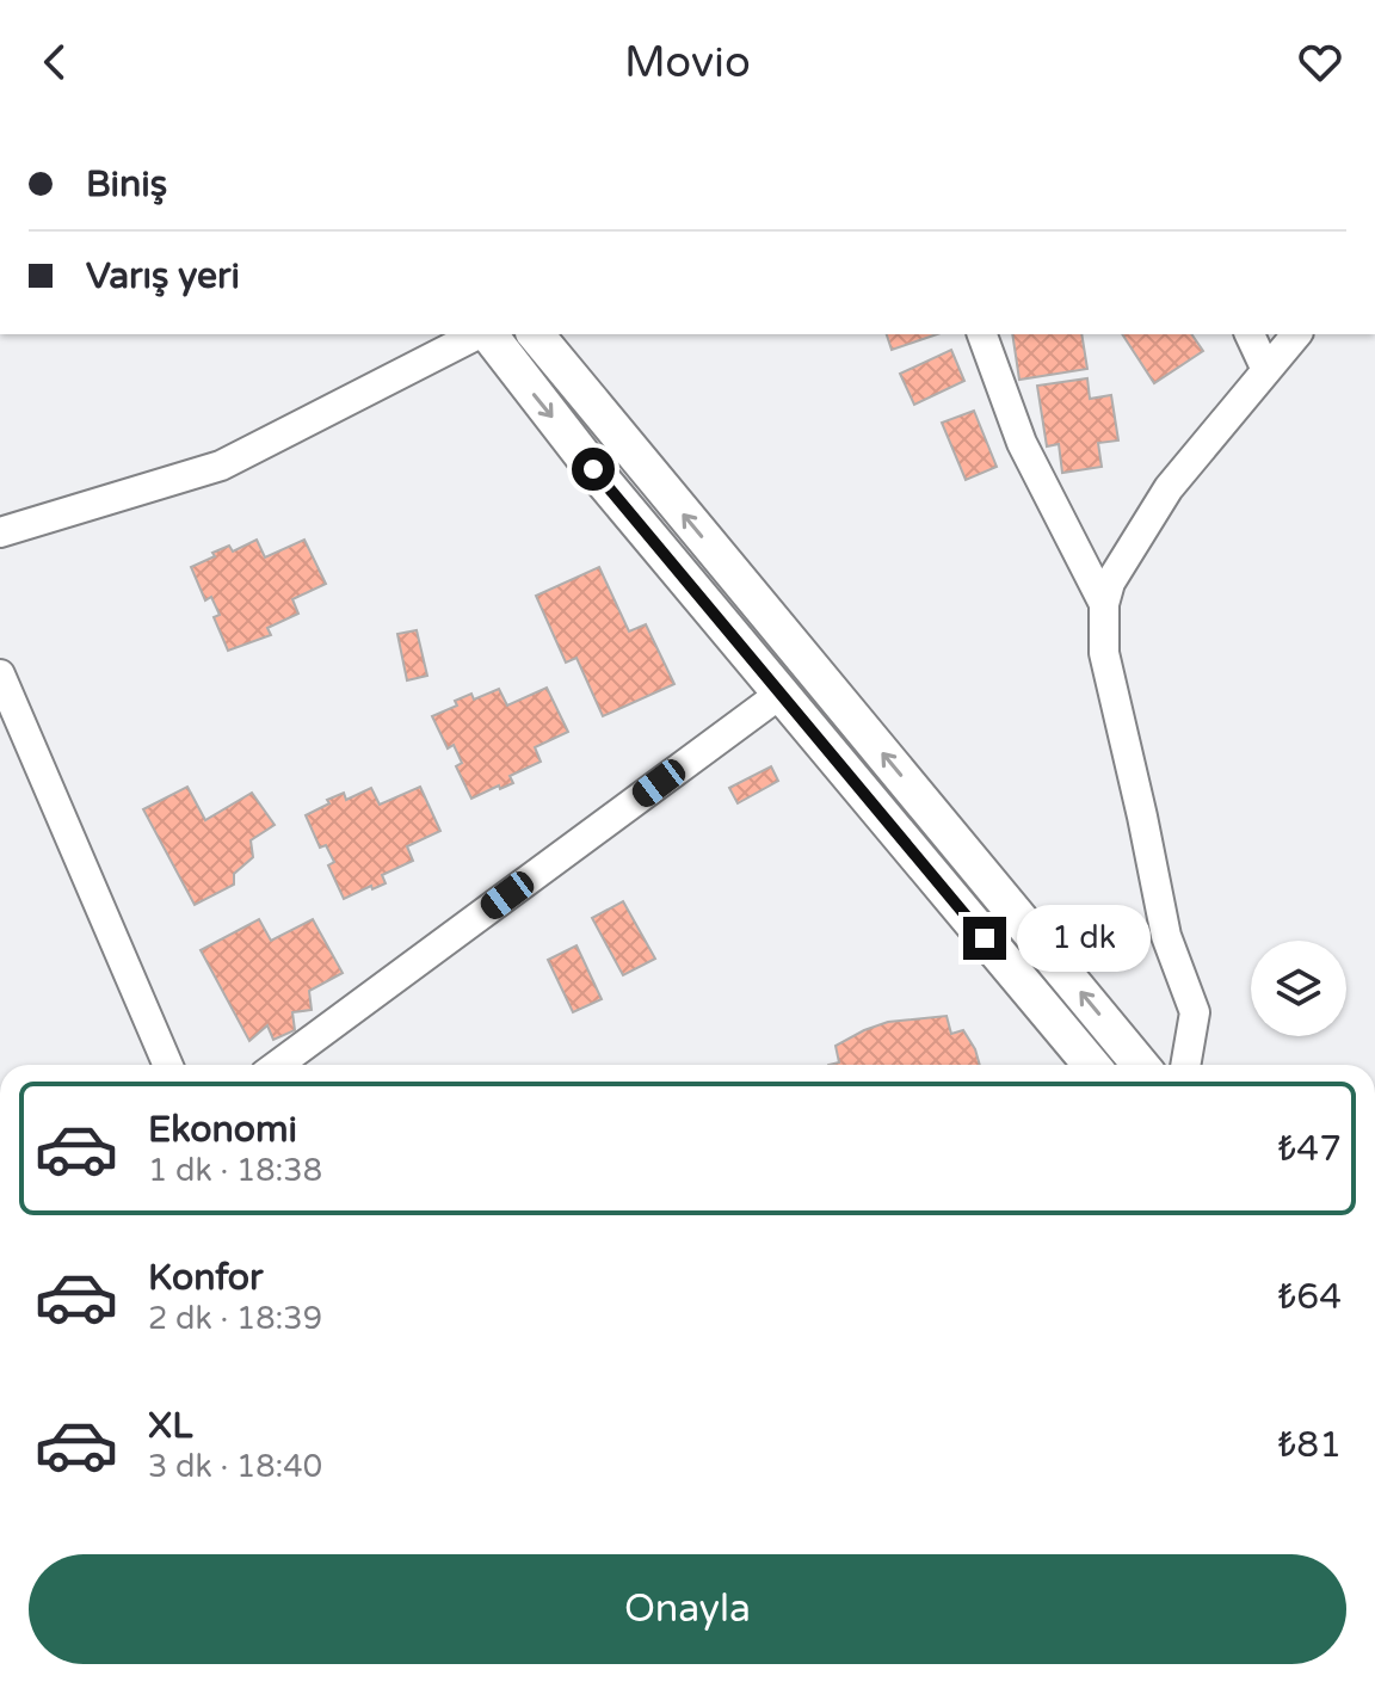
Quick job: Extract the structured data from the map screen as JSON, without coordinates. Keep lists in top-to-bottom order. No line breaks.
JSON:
{"page":{"header":"Movio","banner":["Biniş","Varış yeri"],"bubble":"1 dk","list":[{"name":"Ekonomi","note":"1 dk · 18:38","value":"₺47"},{"name":"Konfor","note":"2 dk · 18:39","value":"₺64"},{"name":"XL","note":"3 dk · 18:40","value":"₺81"}],"buttons":"Onayla"}}
